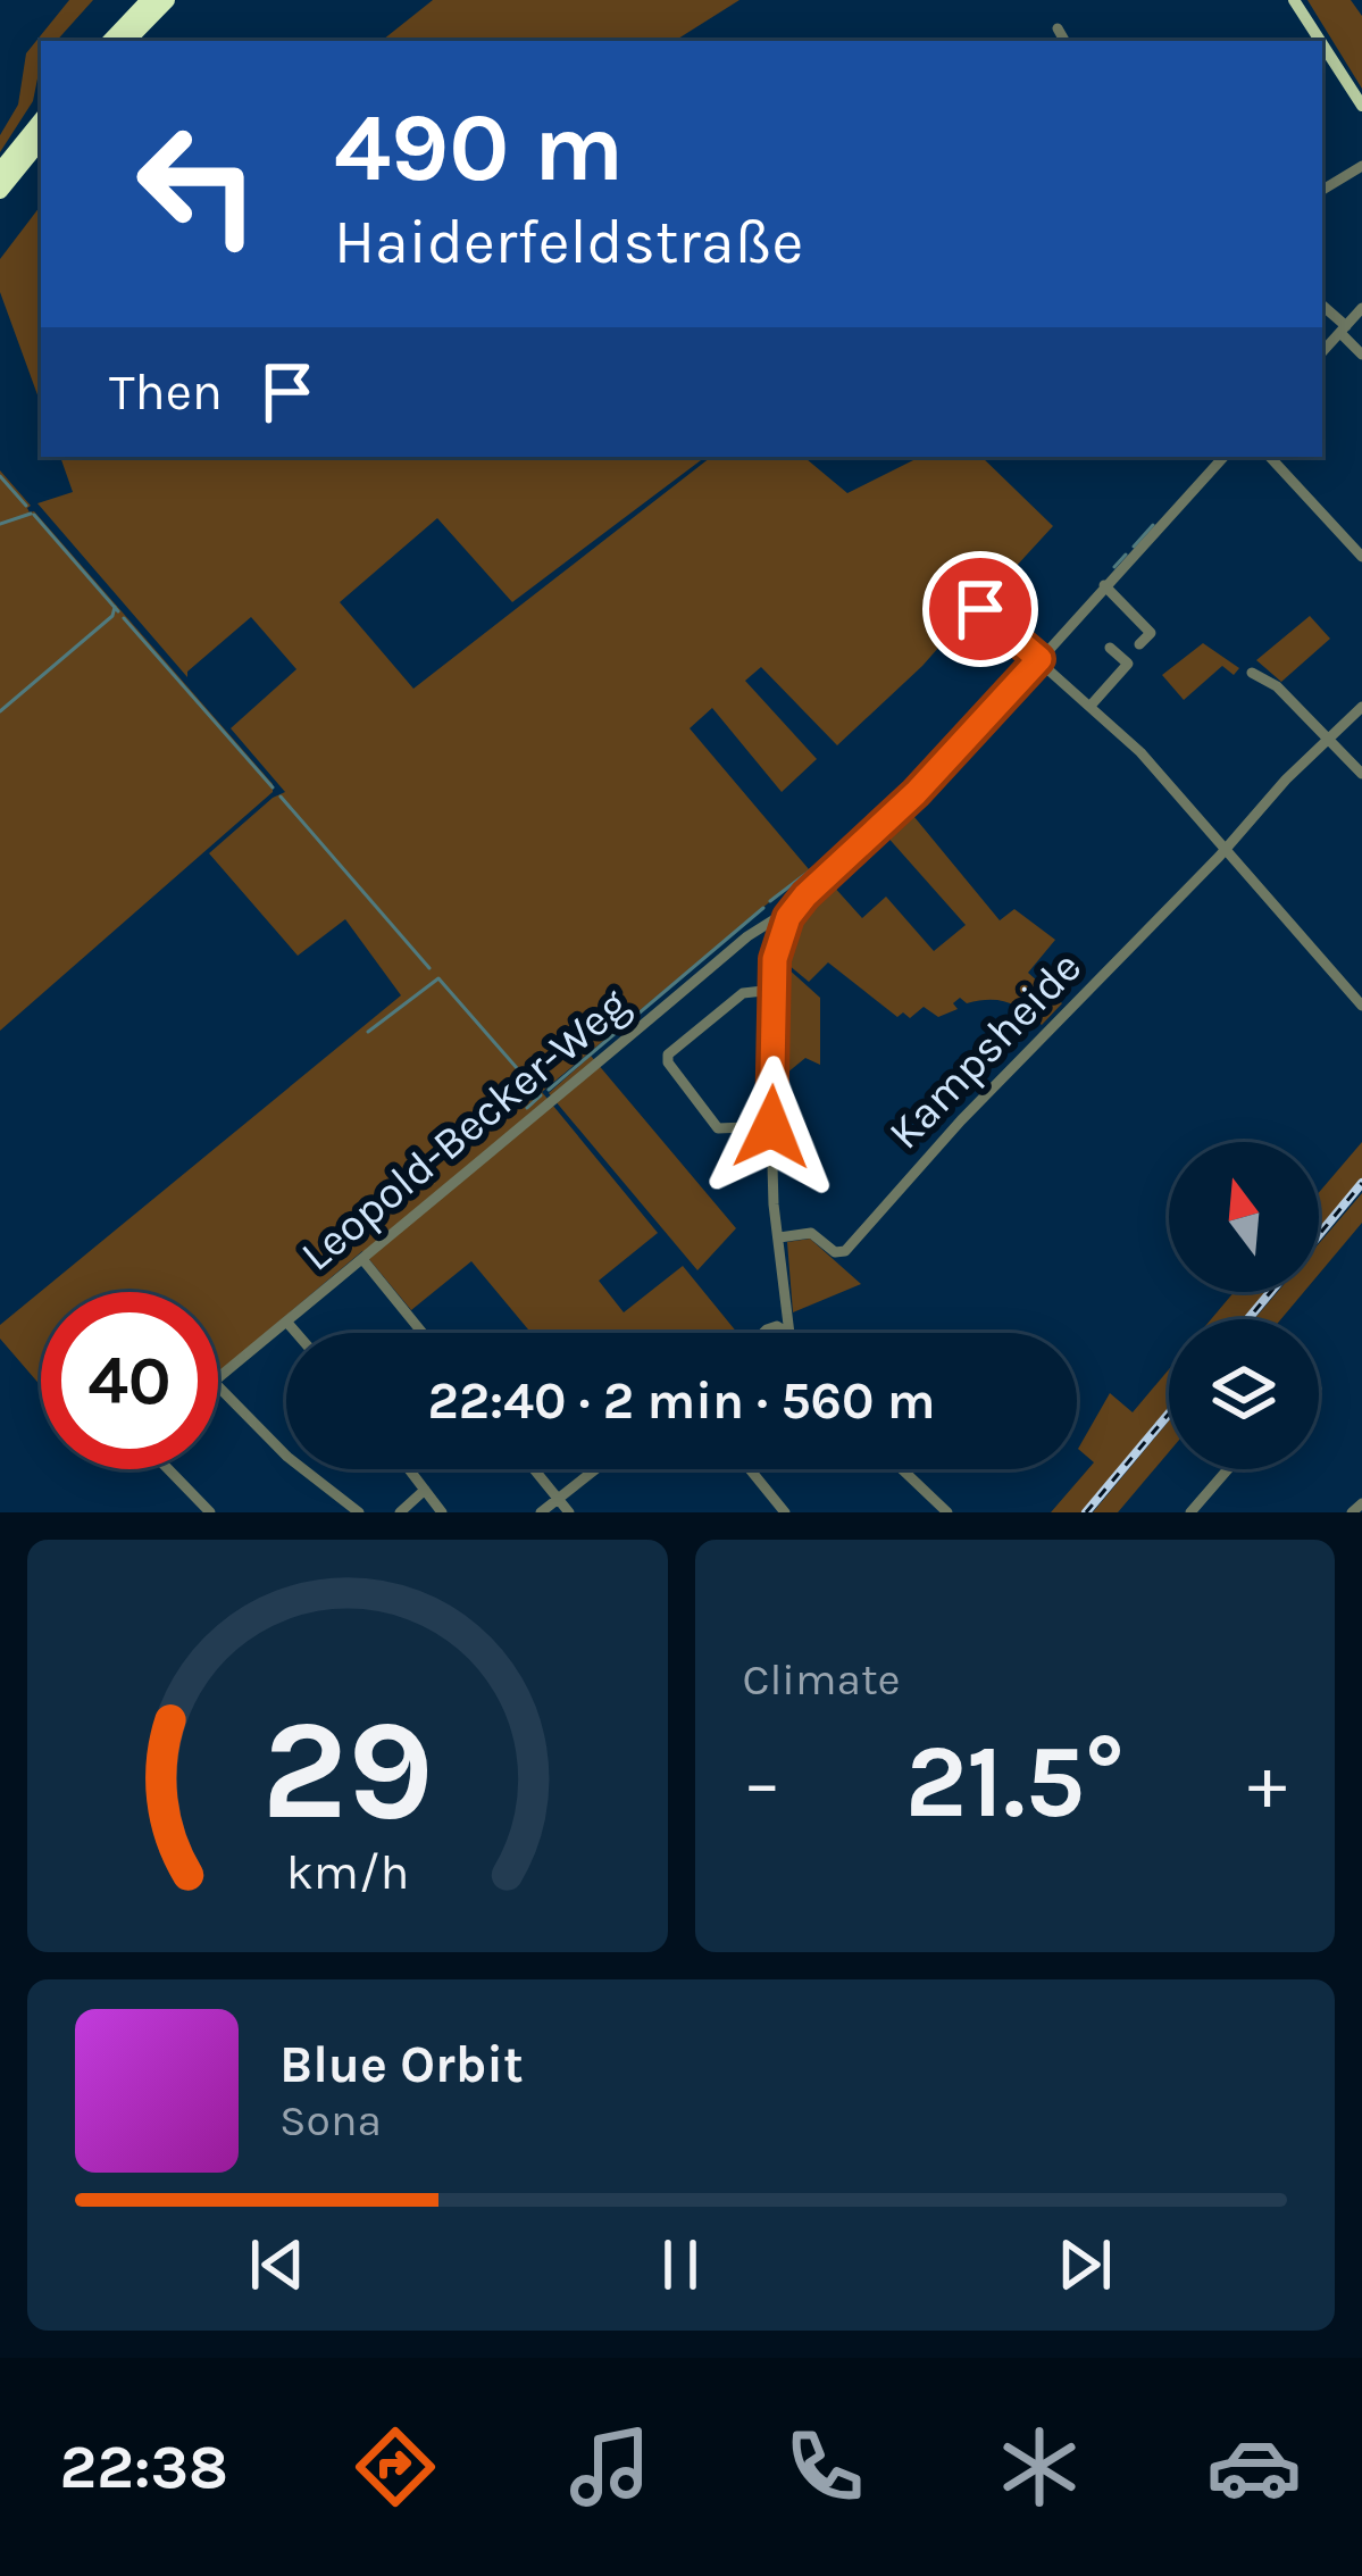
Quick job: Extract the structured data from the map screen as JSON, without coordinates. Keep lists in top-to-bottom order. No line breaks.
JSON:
{"streets":{"street":["Kampsheide","Leopold-Becker-Weg"]},"north":"top","page":{"turn":["490 m","Haiderfeldstraße"],"then":"Then","limit":"40","trip":"22:40 · 2 min · 560 m","tile":"Climate","heat":["−","21.5°","+"],"song":["Blue Orbit","Sona"],"tabs":"22:38","gauge":["29","km/h"]}}
